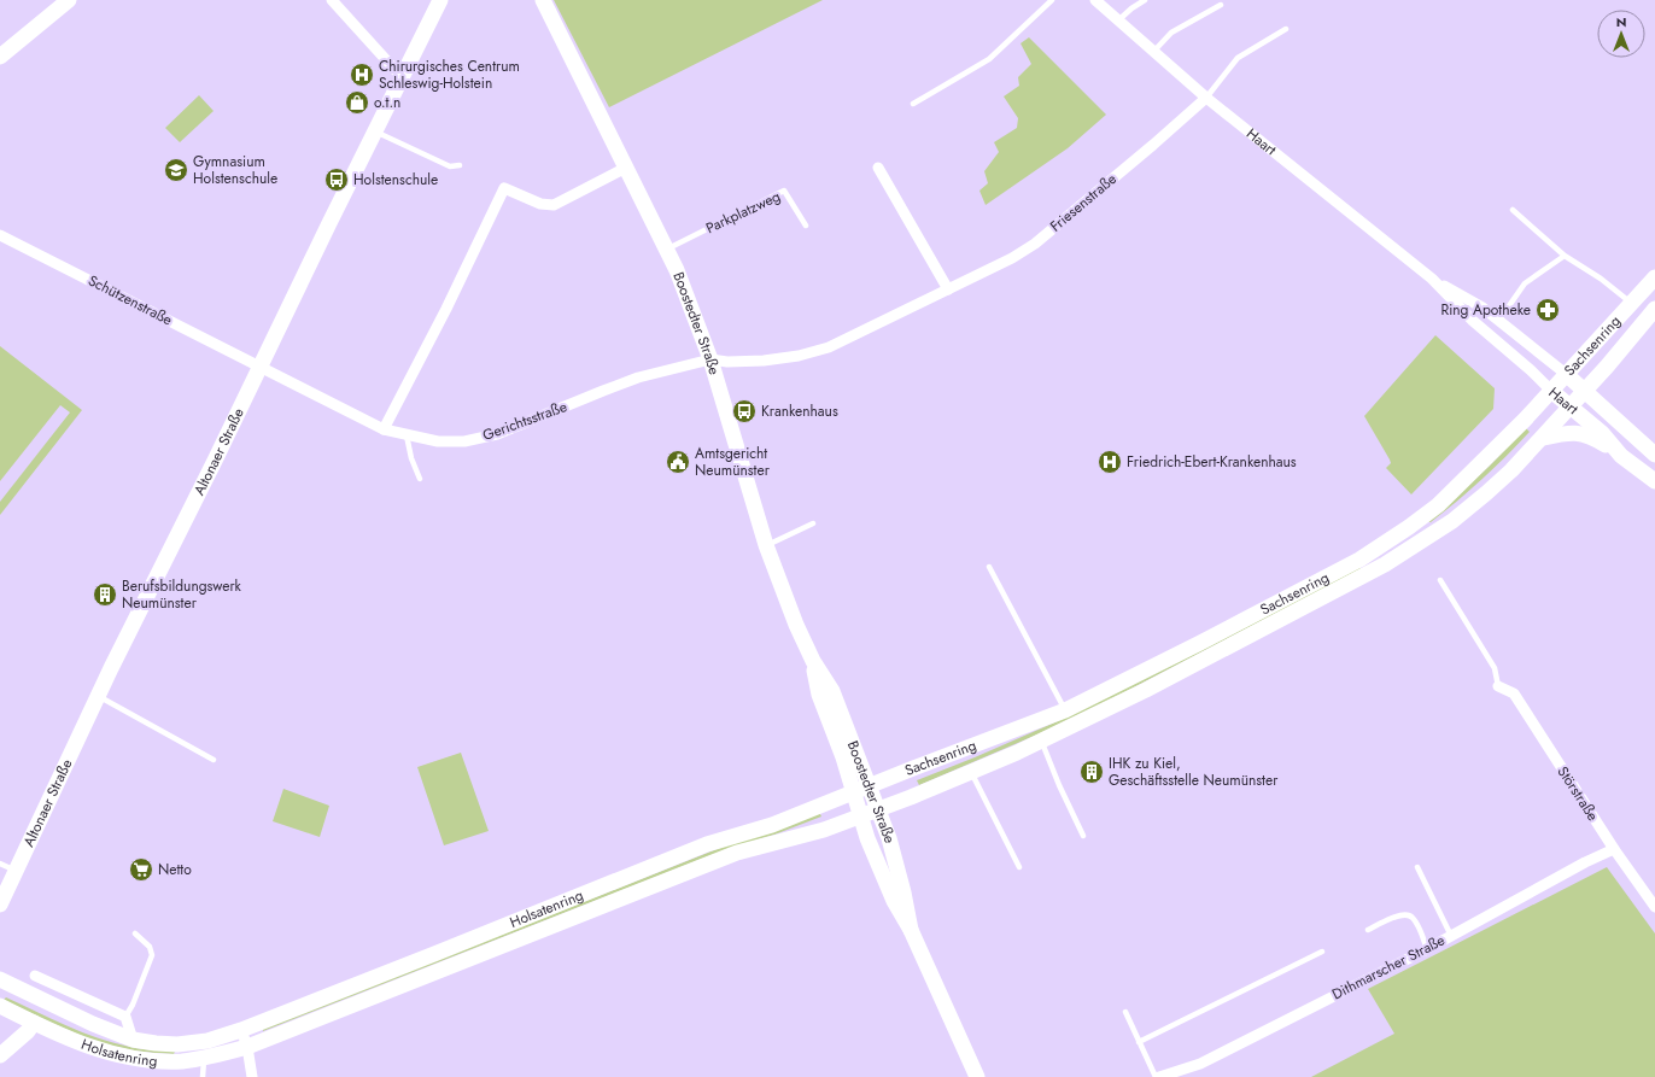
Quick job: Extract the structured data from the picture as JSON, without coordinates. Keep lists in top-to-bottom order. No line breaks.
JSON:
{"streets":{"main road":["Haart","Boostedter Straße","Sachsenring","Altonaer Straße","Holsatenring"],"street":["Friesenstraße","Schützenstraße","Gerichtsstraße","Störstraße","Dithmarscher Straße"],"lane":["Parkplatzweg"]},"crossings":[["Haart","Friesenstraße"],["Haart","Sachsenring"],["Friesenstraße","Boostedter Straße"],["Friesenstraße","Gerichtsstraße"],["Parkplatzweg","Boostedter Straße"],["Schützenstraße","Gerichtsstraße"],["Schützenstraße","Altonaer Straße"],["Boostedter Straße","Sachsenring"],["Boostedter Straße","Gerichtsstraße"],["Boostedter Straße","Holsatenring"],["Sachsenring","Holsatenring"],["Gerichtsstraße","Altonaer Straße"],["Störstraße","Dithmarscher Straße"]],"places":{"hospital":["Chirurgisches Centrum Schleswig-Holstein","Friedrich-Ebert-Krankenhaus"],"shop":["o.t.n"],"school or university":["Gymnasium Holstenschule"],"bus stop":["Holstenschule","Krankenhaus"],"pharmacy":["Ring Apotheke"],"public building":["Amtsgericht Neumünster"],"building":["Berufsbildungswerk Neumünster","IHK zu Kiel, Geschäftsstelle Neumünster"],"supermarket":["Netto"]},"north":"top"}
